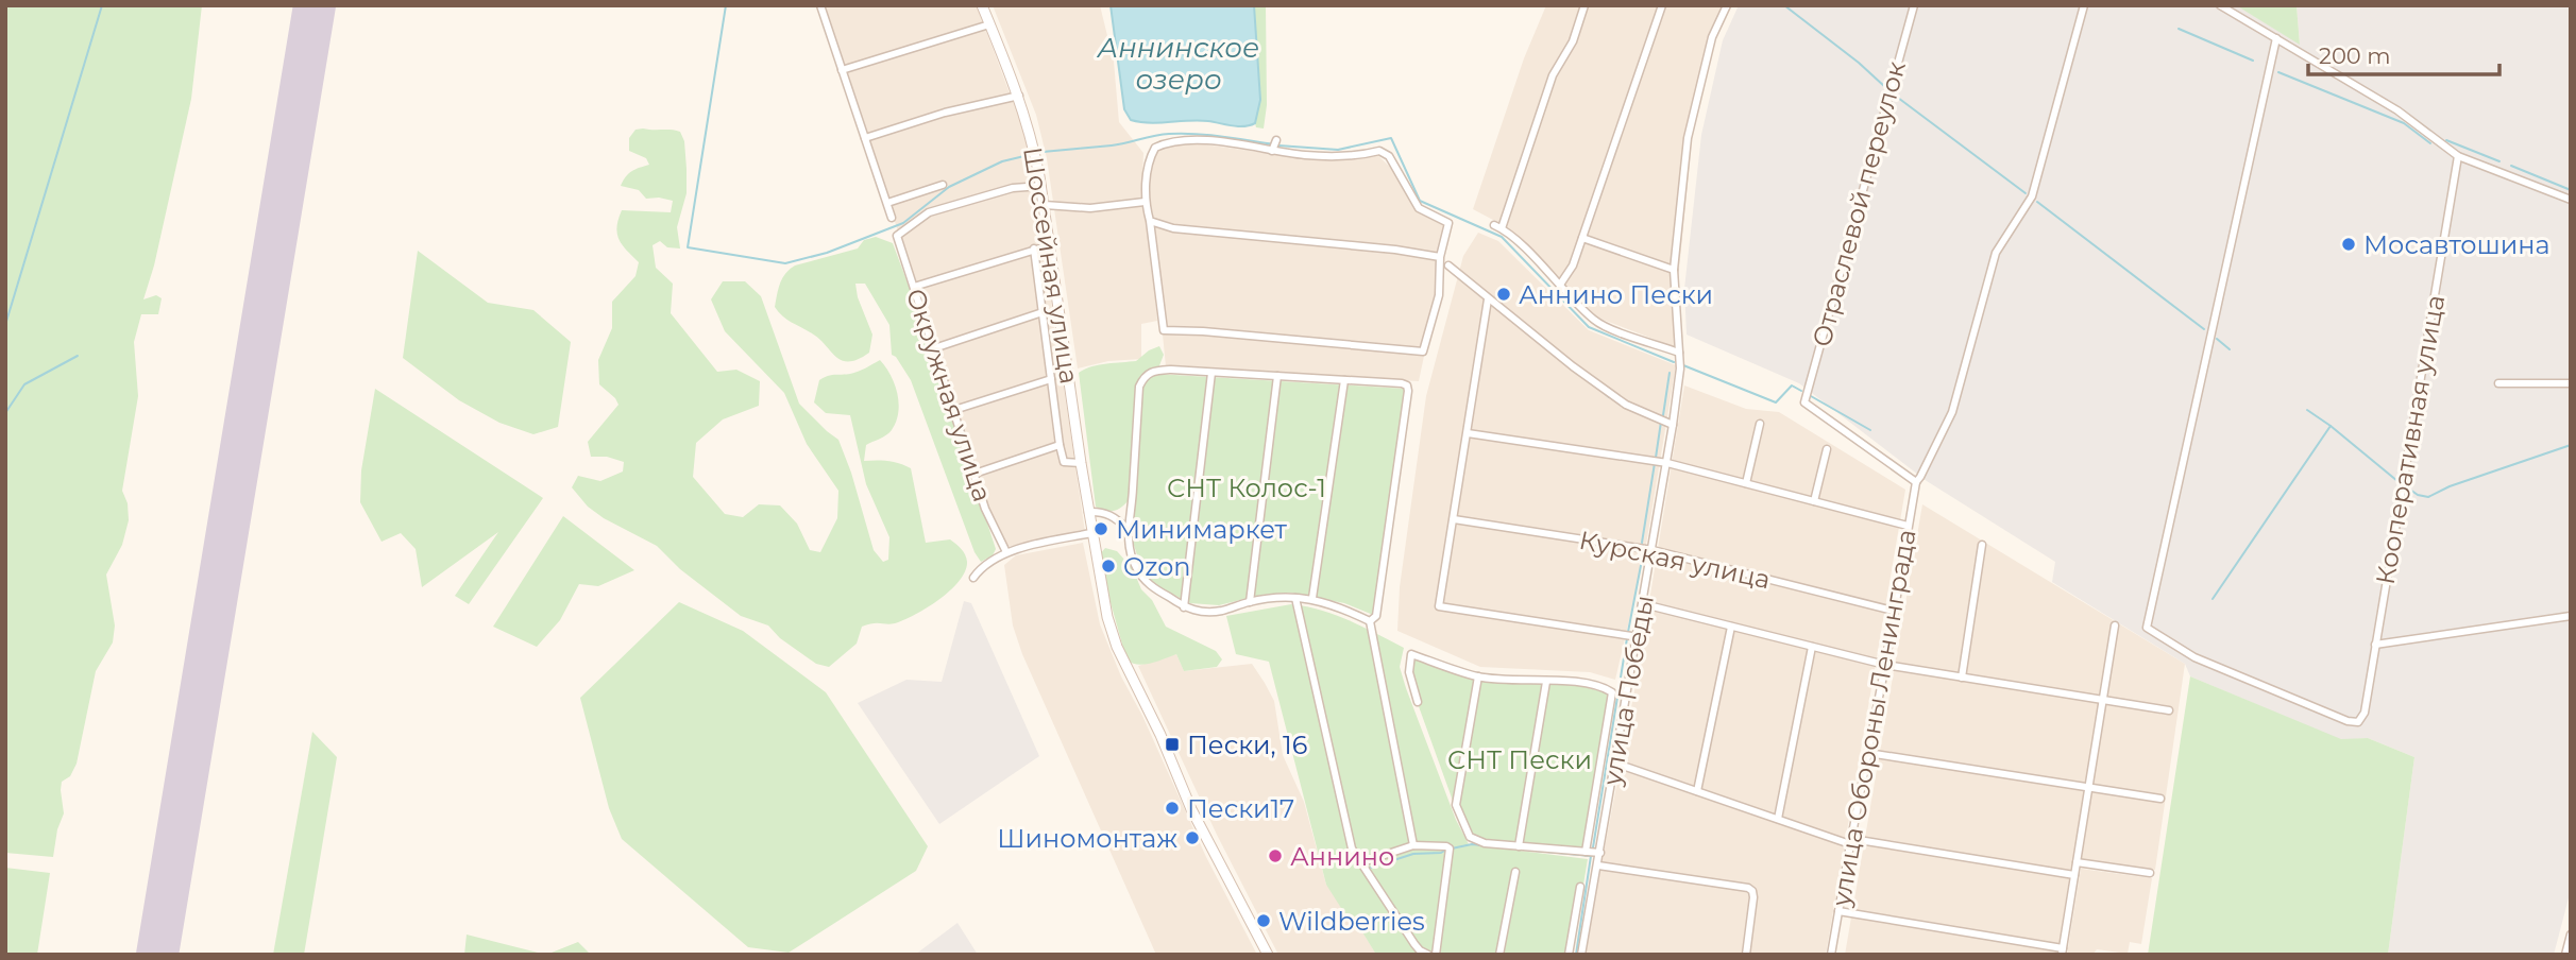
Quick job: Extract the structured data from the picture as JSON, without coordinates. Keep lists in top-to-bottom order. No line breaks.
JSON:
{"streets":{"main road":["Шоссейная улица"],"street":["Отраслевой переулок","Окружная улица","Кооперативная улица","Курская улица","улица Победы","улица Обороны Ленинграда"]},"crossings":[["Отраслевой переулок","улица Обороны Ленинграда"],["Шоссейная улица","Окружная улица"],["Курская улица","улица Победы"],["Курская улица","улица Обороны Ленинграда"]],"water":["Аннинское озеро"],"parks":["СНТ Колос-1","СНТ Пески"],"places":{"other":["Мосавтошина","Аннино Пески","Минимаркет","Ozon","Пески17","Шиномонтаж","Аннино","Wildberries"],"transit":["Пески, 16"]},"scale_bar":"200 m"}
